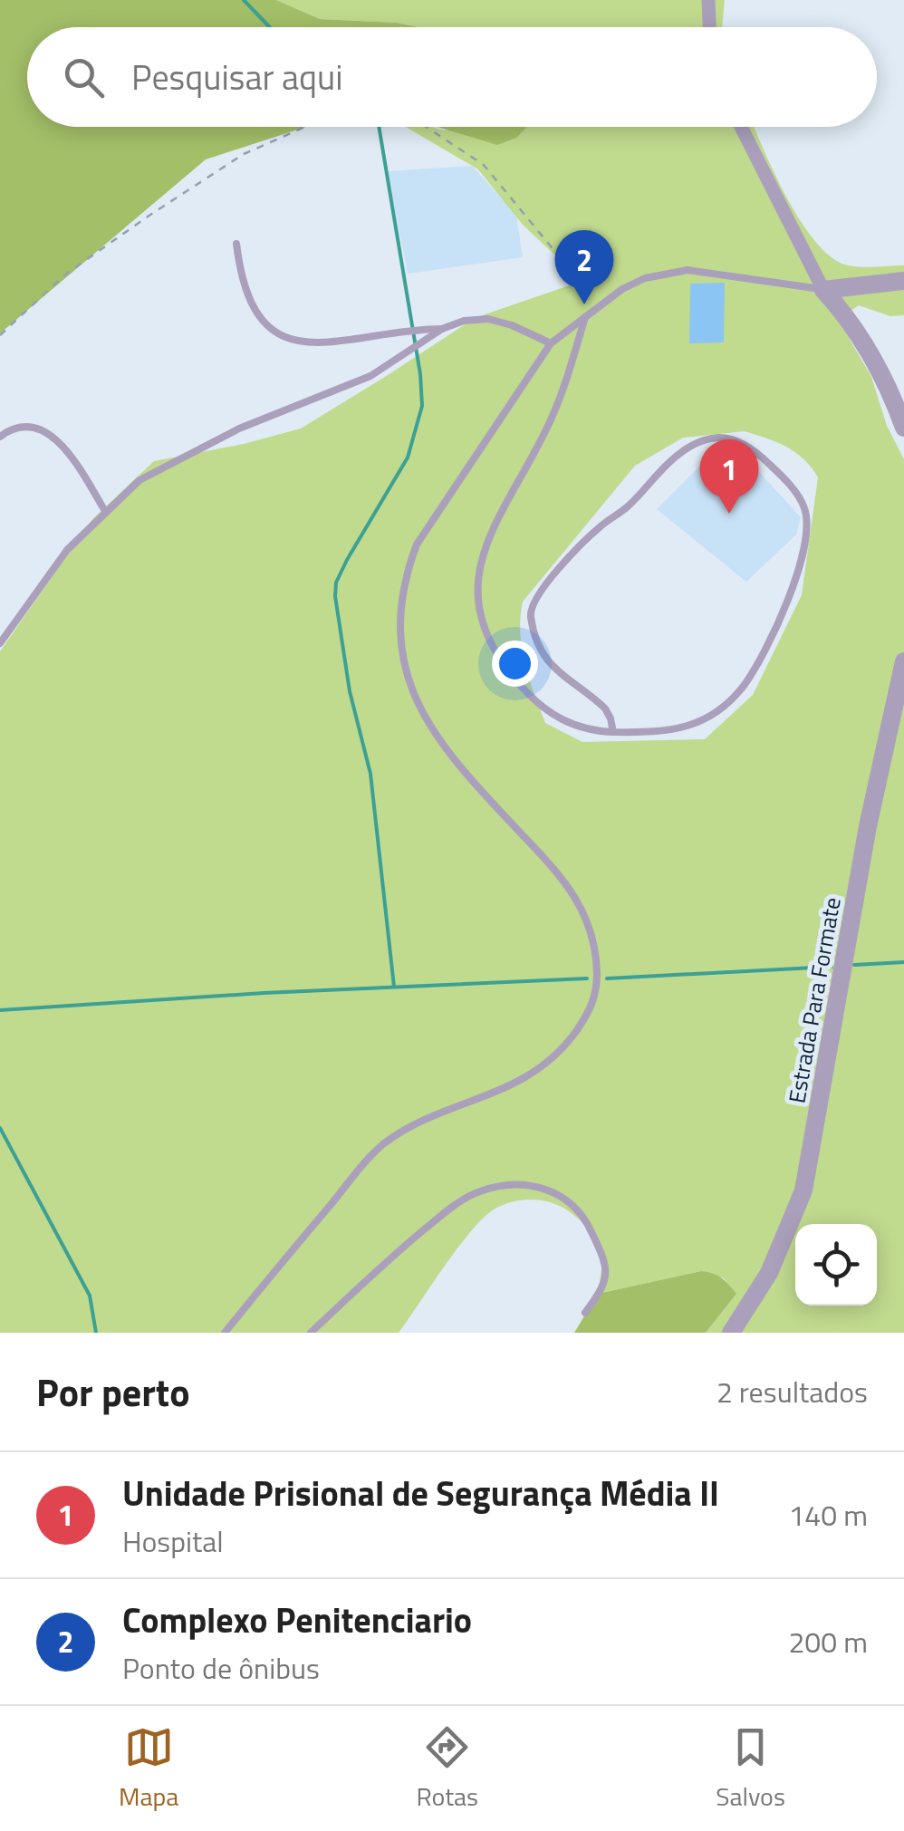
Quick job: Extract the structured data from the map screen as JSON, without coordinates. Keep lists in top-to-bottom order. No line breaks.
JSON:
{"streets":{"street":["Estrada Para Formate"]},"page":{"search":"Pesquisar aqui","pins":["2","1"],"heading":["Por perto","2 resultados"],"list":[{"mark":"1","name":"Unidade Prisional de Segurança Média II","note":"Hospital","value":"140 m"},{"mark":"2","name":"Complexo Penitenciario","note":"Ponto de ônibus","value":"200 m"}],"nav":["Mapa","Rotas","Salvos"]}}
